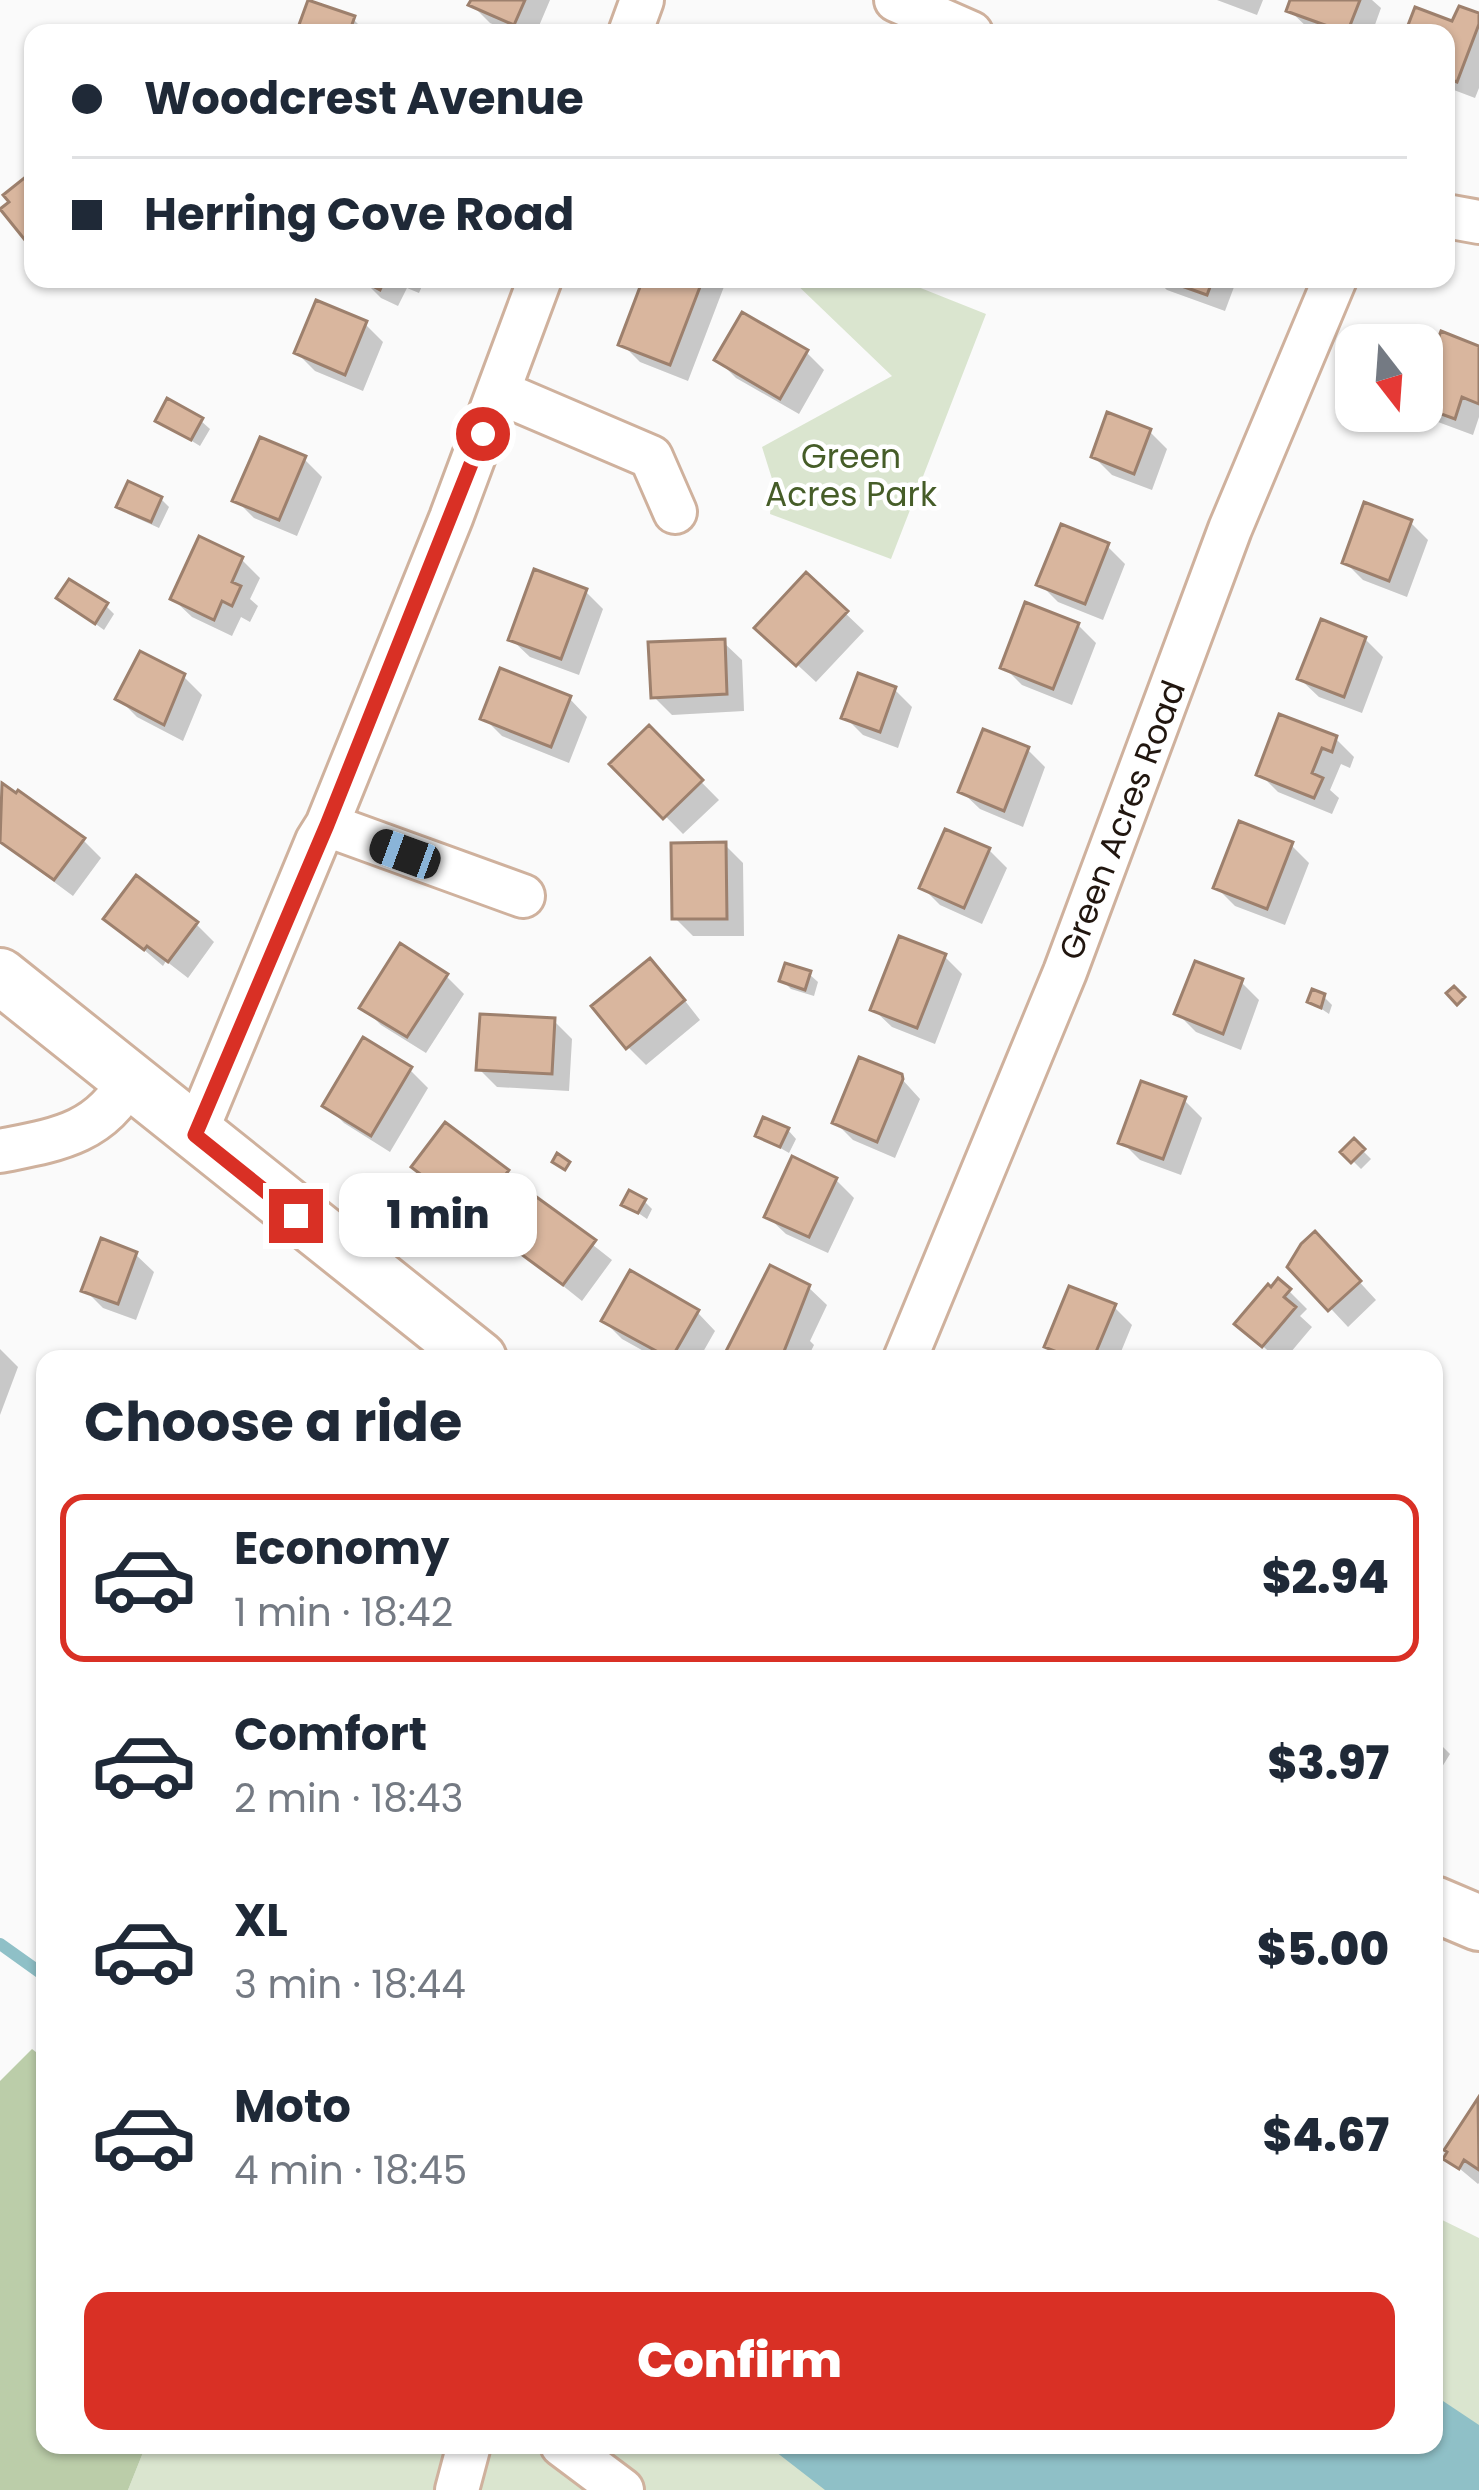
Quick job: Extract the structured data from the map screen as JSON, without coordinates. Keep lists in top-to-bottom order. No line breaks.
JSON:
{"streets":{"street":["Green Acres Road"]},"parks":["Green Acres Park"],"north":"bottom","page":{"banner":["Woodcrest Avenue","Herring Cove Road"],"bubble":"1 min","heading":"Choose a ride","list":[{"name":"Economy","note":"1 min · 18:42","value":"$2.94"},{"name":"Comfort","note":"2 min · 18:43","value":"$3.97"},{"name":"XL","note":"3 min · 18:44","value":"$5.00"},{"name":"Moto","note":"4 min · 18:45","value":"$4.67"}],"buttons":"Confirm"}}
